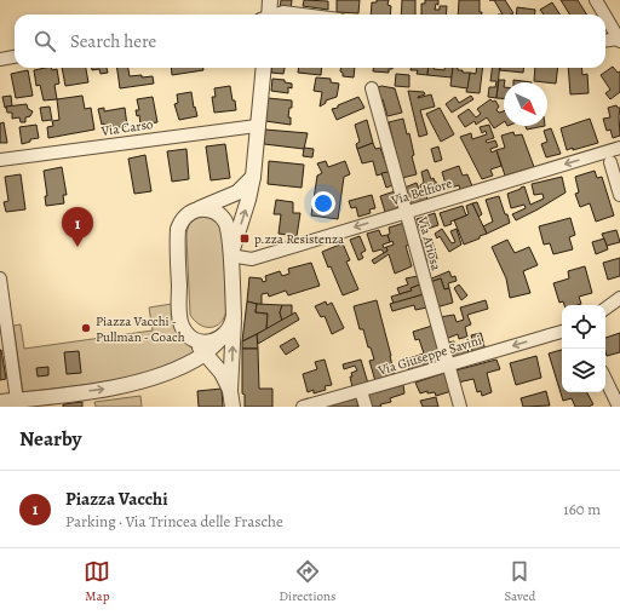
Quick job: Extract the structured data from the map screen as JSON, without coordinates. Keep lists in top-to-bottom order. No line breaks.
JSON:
{"streets":{"street":["Via Carso","Via Belfiore","Via Ariosa","Via Giuseppe Savini"]},"crossings":[["Via Belfiore","Via Ariosa"],["Via Ariosa","Via Giuseppe Savini"]],"one_way":["Via Belfiore","Via Giuseppe Savini"],"places":{"transit":["p.zza Resistenza"],"other":["Piazza Vacchi - Pullman - Coach"]},"north":"bottom right","page":{"search":"Search here","pins":"1","heading":"Nearby","list":[{"mark":"1","name":"Piazza Vacchi","note":"Parking · Via Trincea delle Frasche","value":"160 m"}],"nav":["Map","Directions","Saved"]}}
